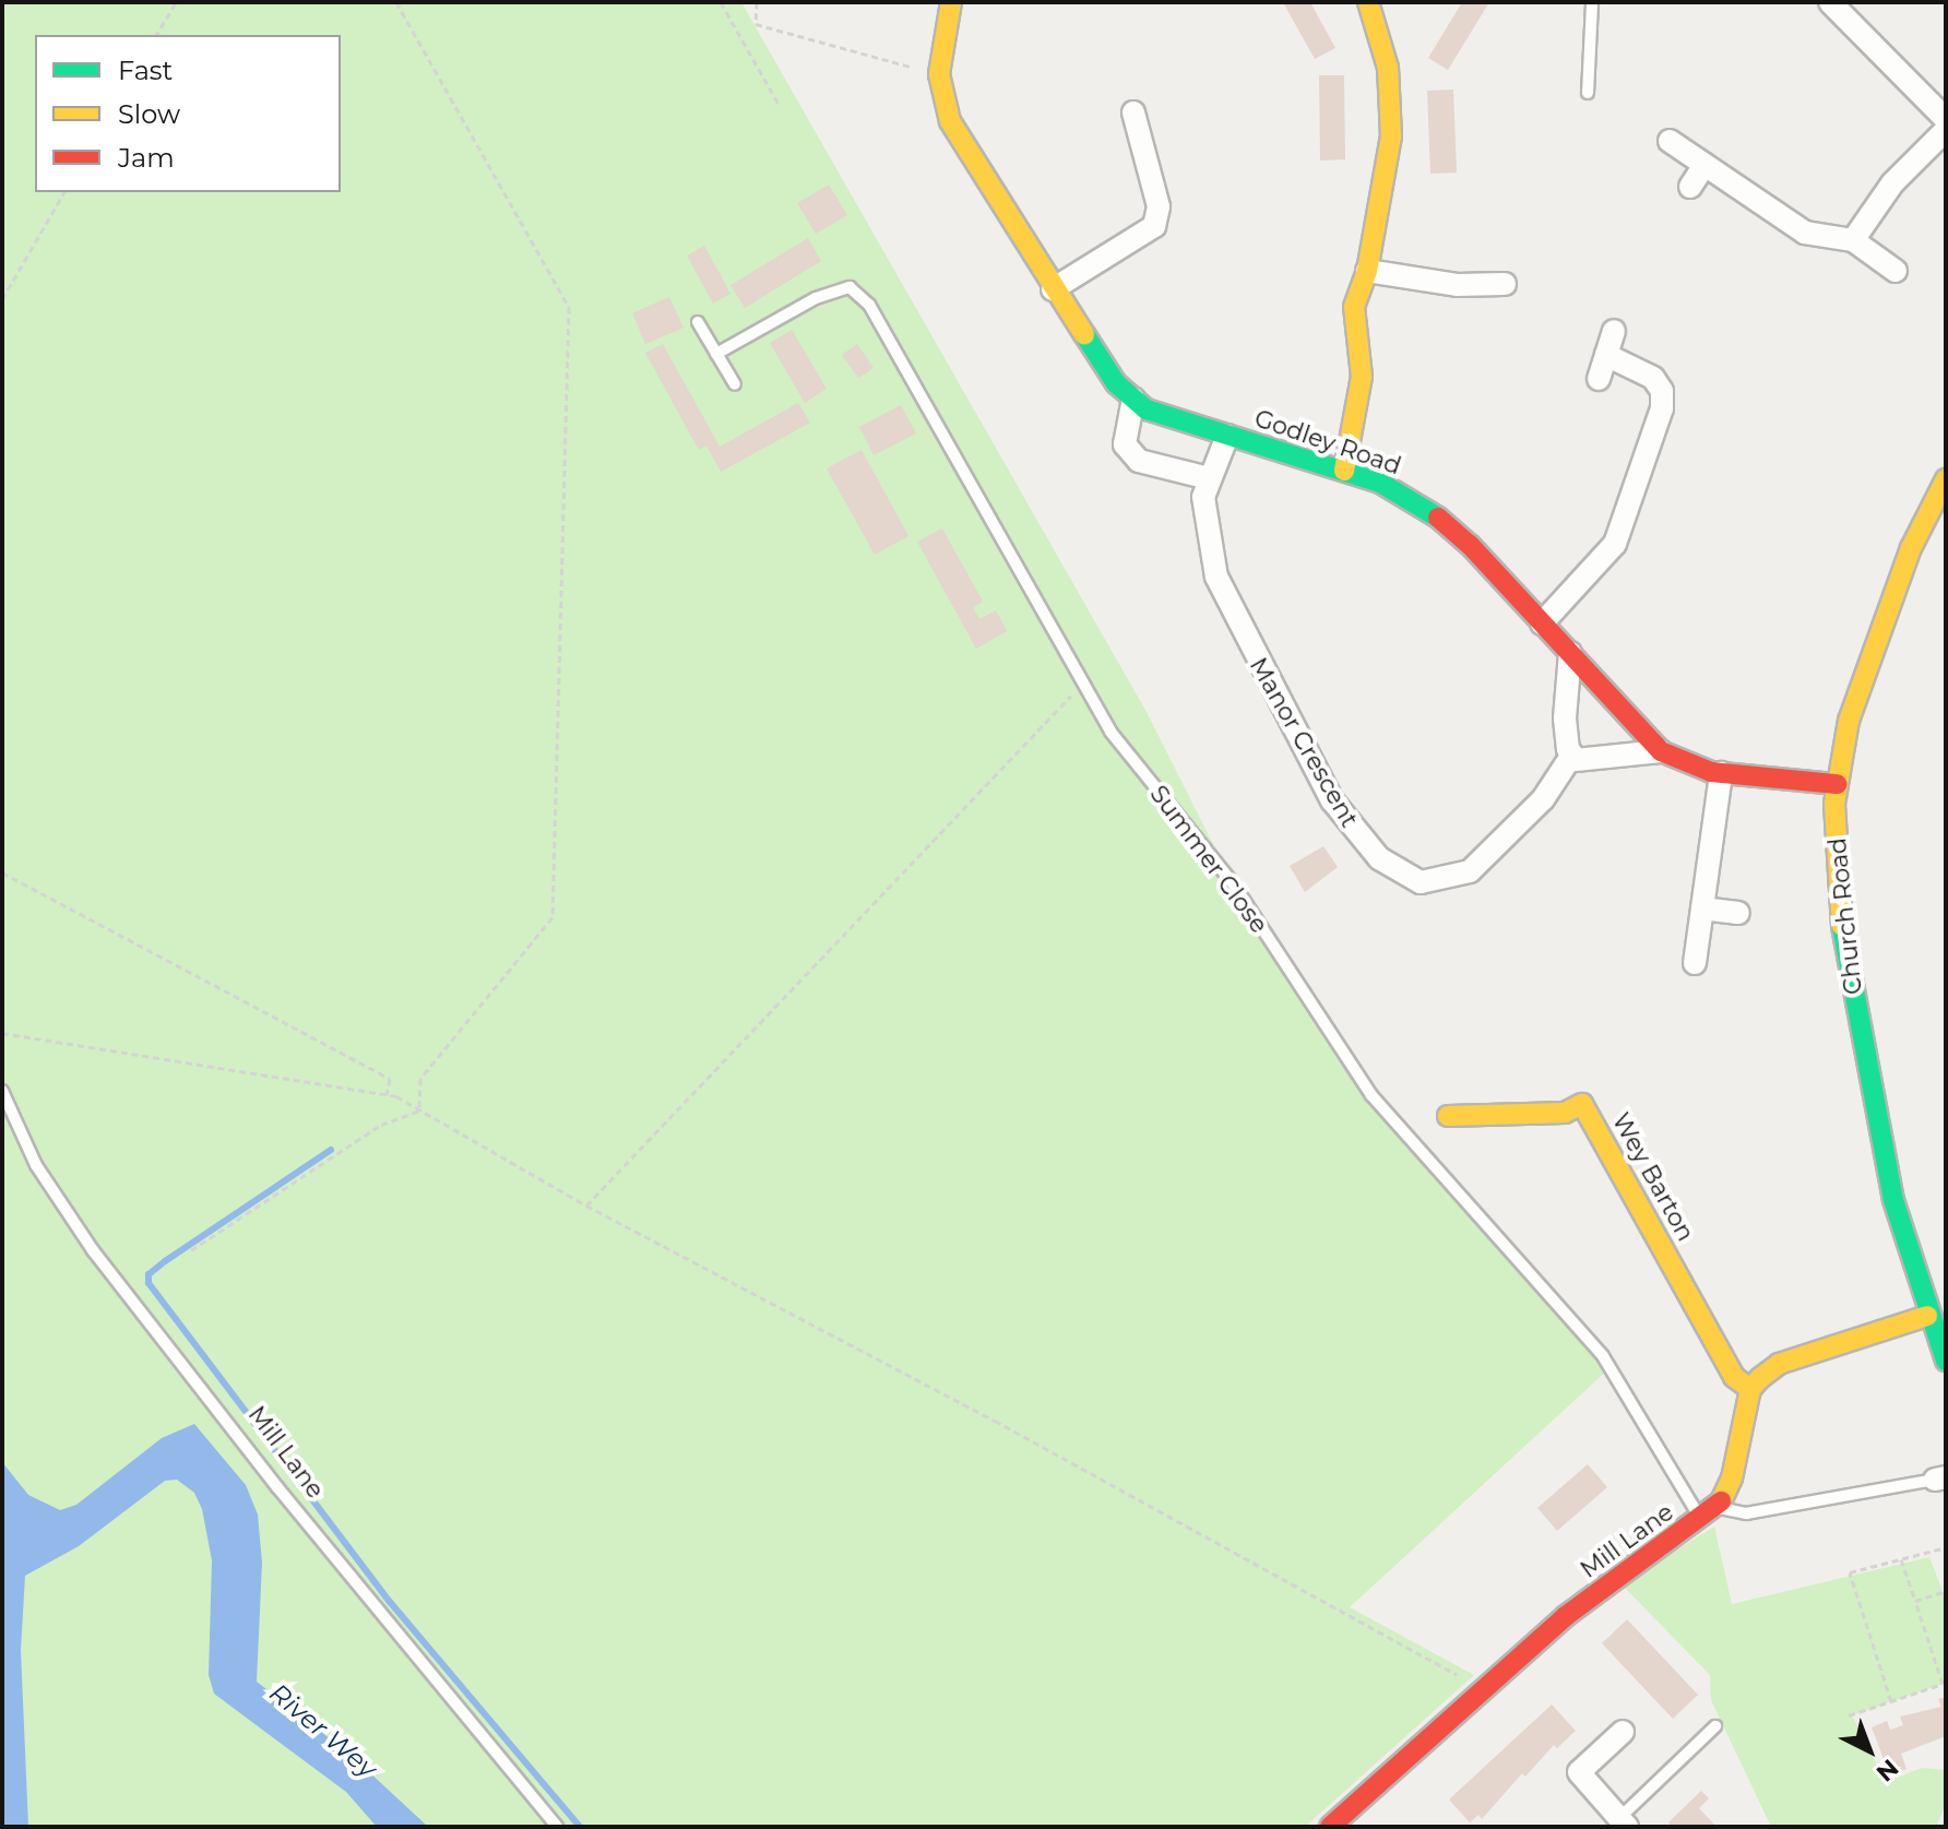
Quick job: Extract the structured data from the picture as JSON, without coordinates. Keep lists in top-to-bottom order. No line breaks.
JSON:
{"streets":{"street":["Godley Road","Manor Crescent","Church Road","Wey Barton","Mill Lane"],"lane":["Summer Close"]},"crossings":[["Godley Road","Manor Crescent"],["Godley Road","Church Road"],["Summer Close","Mill Lane"]],"water":["River Wey"],"legend":["Fast","Slow","Jam"],"north":"bottom right"}
